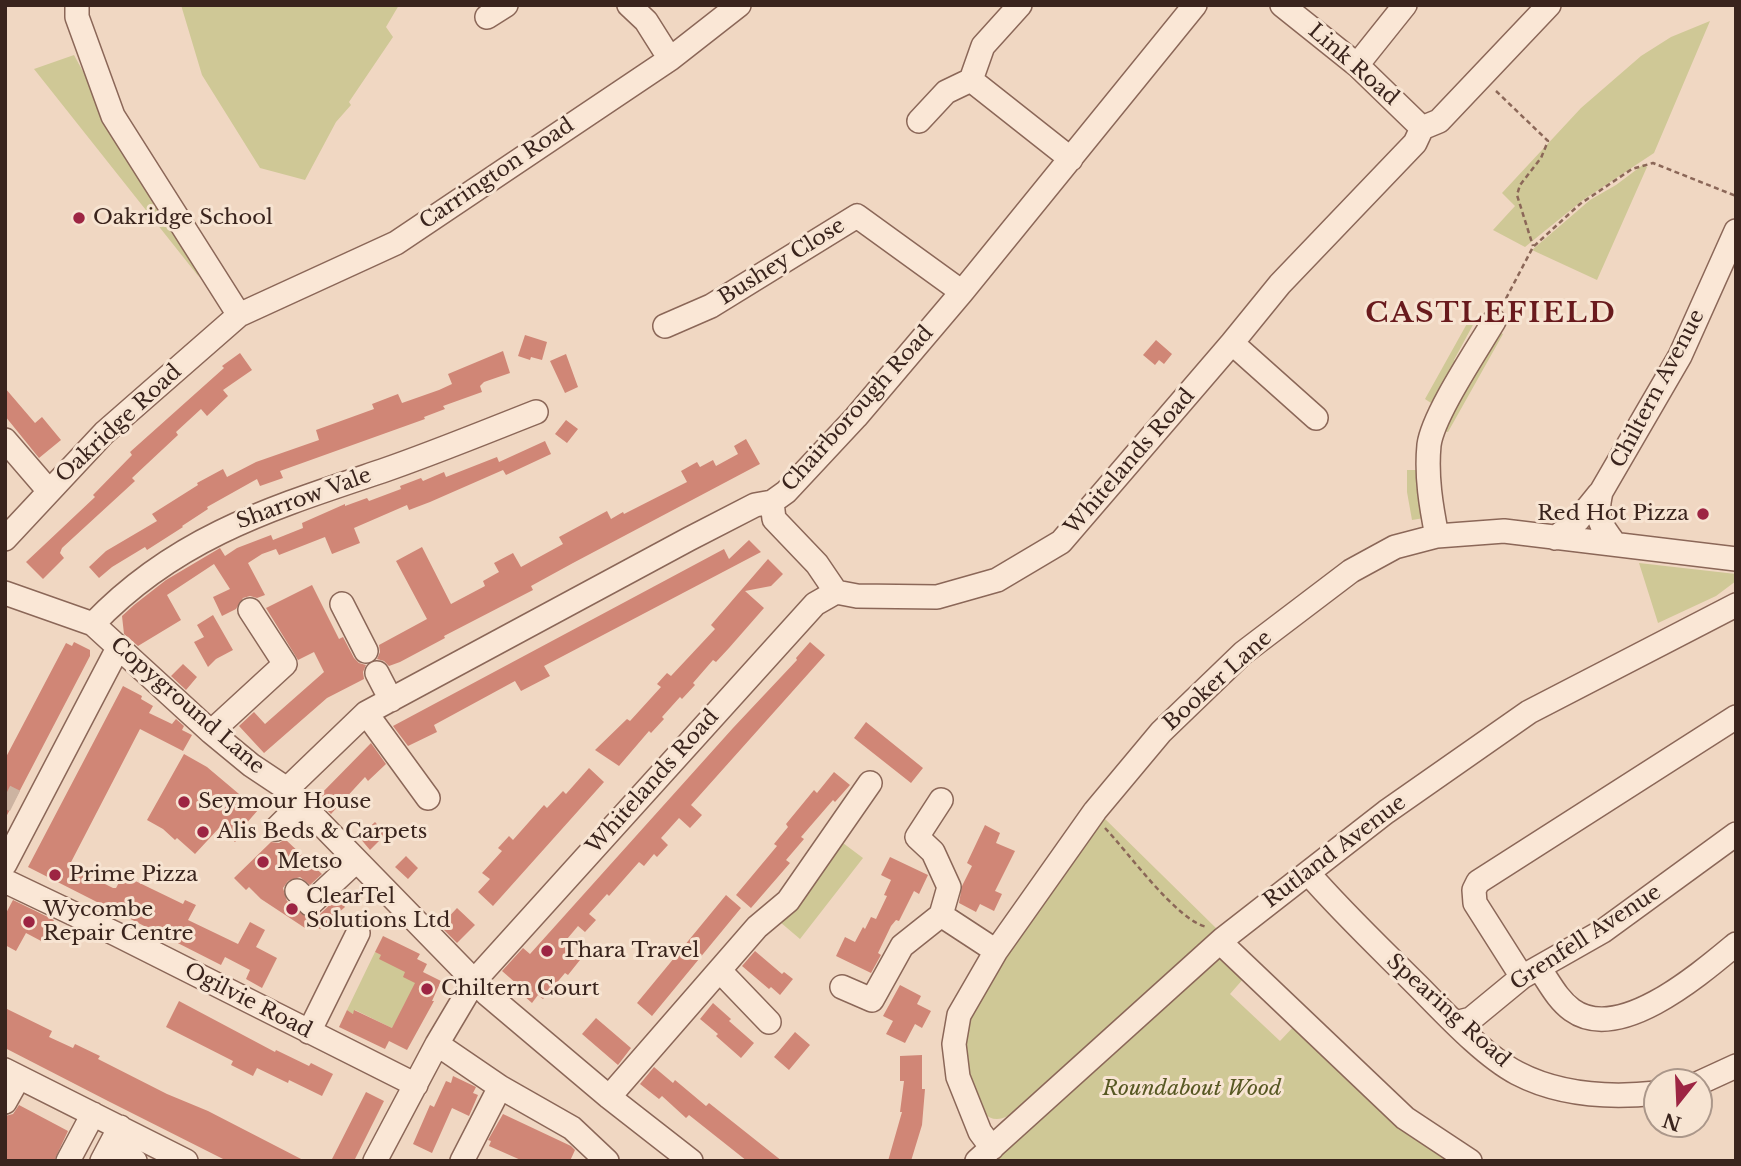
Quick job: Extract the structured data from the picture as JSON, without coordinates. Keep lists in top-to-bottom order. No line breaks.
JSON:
{"streets":{"street":["Link Road","Carrington Road","Bushey Close","Chiltern Avenue","Chairborough Road","Oakridge Road","Whitelands Road","Sharrow Vale","Booker Lane","Copyground Lane","Rutland Avenue","Grenfell Avenue","Ogilvie Road","Spearing Road"]},"crossings":[["Link Road","Whitelands Road"],["Carrington Road","Oakridge Road"],["Bushey Close","Chairborough Road"],["Chiltern Avenue","Booker Lane"],["Chairborough Road","Copyground Lane"],["Whitelands Road","Copyground Lane"],["Whitelands Road","Ogilvie Road"],["Sharrow Vale","Copyground Lane"],["Booker Lane","Rutland Avenue"],["Rutland Avenue","Spearing Road"],["Grenfell Avenue","Spearing Road"]],"districts":["CASTLEFIELD"],"parks":["Roundabout Wood"],"places":["Oakridge School","Red Hot Pizza","Seymour House","Alis Beds & Carpets","Metso","Prime Pizza","ClearTel Solutions Ltd","Wycombe Repair Centre","Thara Travel","Chiltern Court"],"north":"bottom"}
